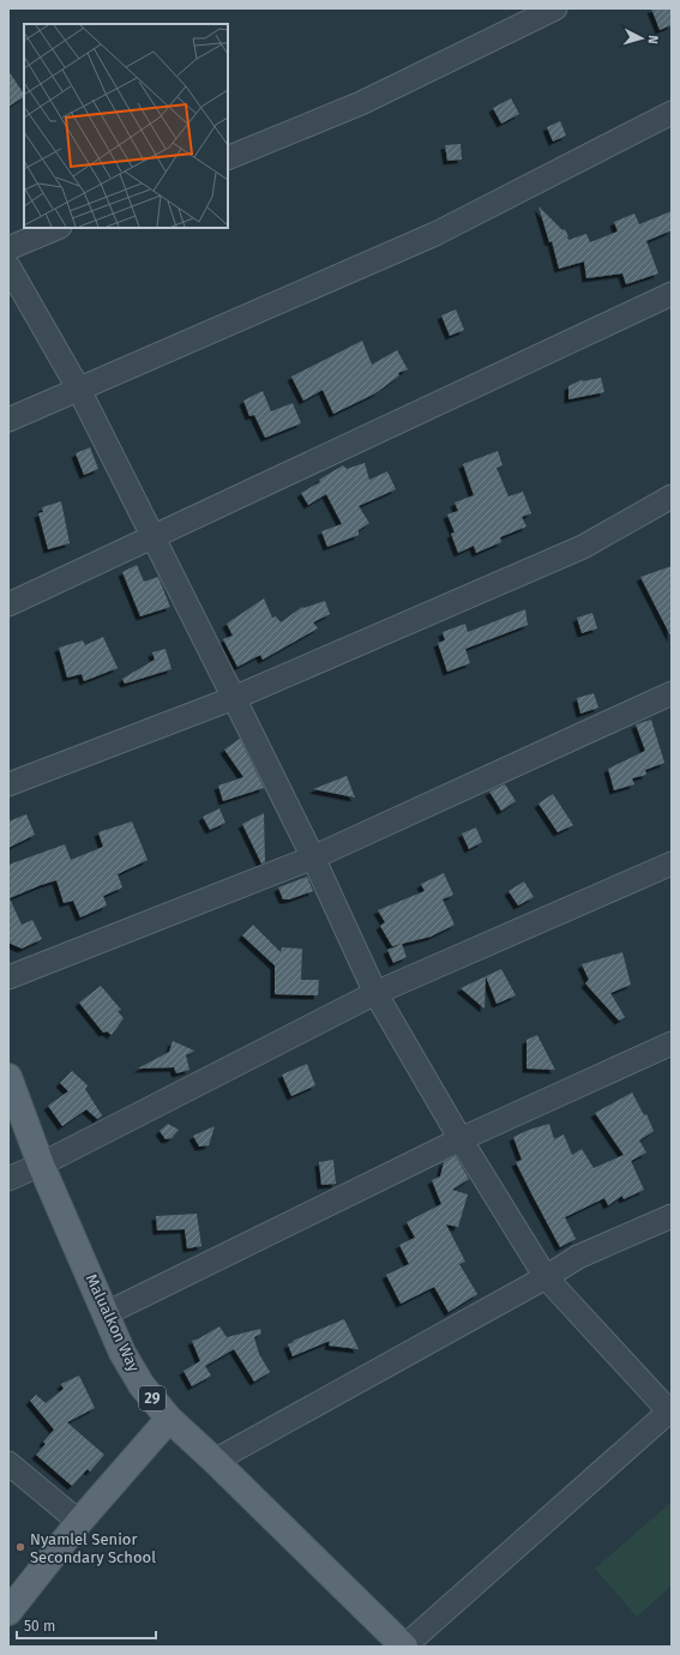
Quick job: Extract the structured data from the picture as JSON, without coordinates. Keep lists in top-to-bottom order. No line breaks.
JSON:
{"streets":{"main road":["Malualkon Way","29"]},"places":["Nyamlel Senior Secondary School"],"scale_bar":"50 m","north":"right"}
